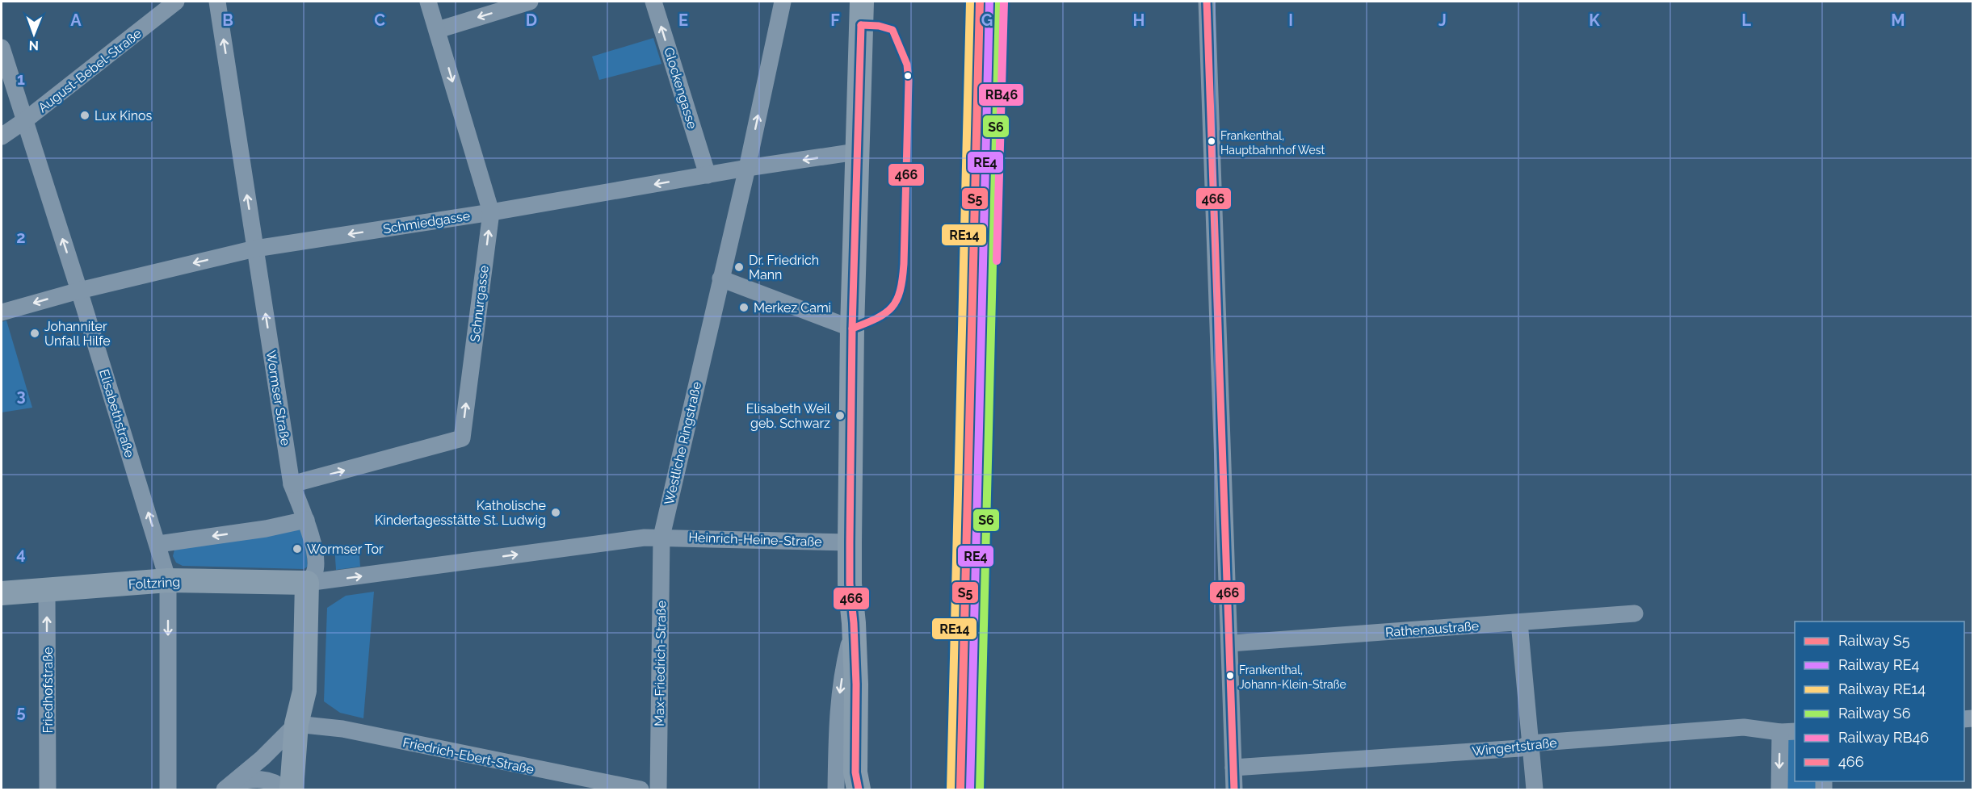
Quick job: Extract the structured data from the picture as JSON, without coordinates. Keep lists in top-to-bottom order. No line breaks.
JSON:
{"streets":{"street":["August-Bebel-Straße","Glockengasse","Schmiedgasse","Schnurgasse","Wormser Straße","Elisabethstraße","Westliche Ringstraße","Heinrich-Heine-Straße","Foltzring","Rathenaustraße","Max-Friedrich-Straße","Friedhofstraße","Wingertstraße","Friedrich-Ebert-Straße"]},"crossings":[["August-Bebel-Straße","Elisabethstraße"],["Glockengasse","Schmiedgasse"],["Schmiedgasse","Schnurgasse"],["Schmiedgasse","Wormser Straße"],["Schmiedgasse","Elisabethstraße"],["Schmiedgasse","Westliche Ringstraße"],["Schnurgasse","Wormser Straße"],["Wormser Straße","Foltzring"],["Wormser Straße","Friedrich-Ebert-Straße"],["Elisabethstraße","Foltzring"],["Westliche Ringstraße","Heinrich-Heine-Straße"],["Westliche Ringstraße","Max-Friedrich-Straße"],["Heinrich-Heine-Straße","Max-Friedrich-Straße"],["Foltzring","Friedhofstraße"]],"one_way":["Glockengasse","Schmiedgasse","Wormser Straße","Friedhofstraße"],"places":["Lux Kinos","Frankenthal, Hauptbahnhof West","Dr. Friedrich Mann","Merkez Cami","Johanniter Unfall Hilfe","Elisabeth Weil geb. Schwarz","Katholische Kindertagesstätte St. Ludwig","Wormser Tor","Frankenthal, Johann-Klein-Straße"],"lines":["rail line S5","rail line RE4","rail line RE14","rail line RB46","transit line 466","rail line S6"],"legend":["Railway S5","Railway RE4","Railway RE14","Railway S6","Railway RB46","466"],"north":"bottom","grid":{"columns":["A","B","C","D","E","F","G","H","I","J","K","L","M"],"rows":["1","2","3","4","5"]}}
